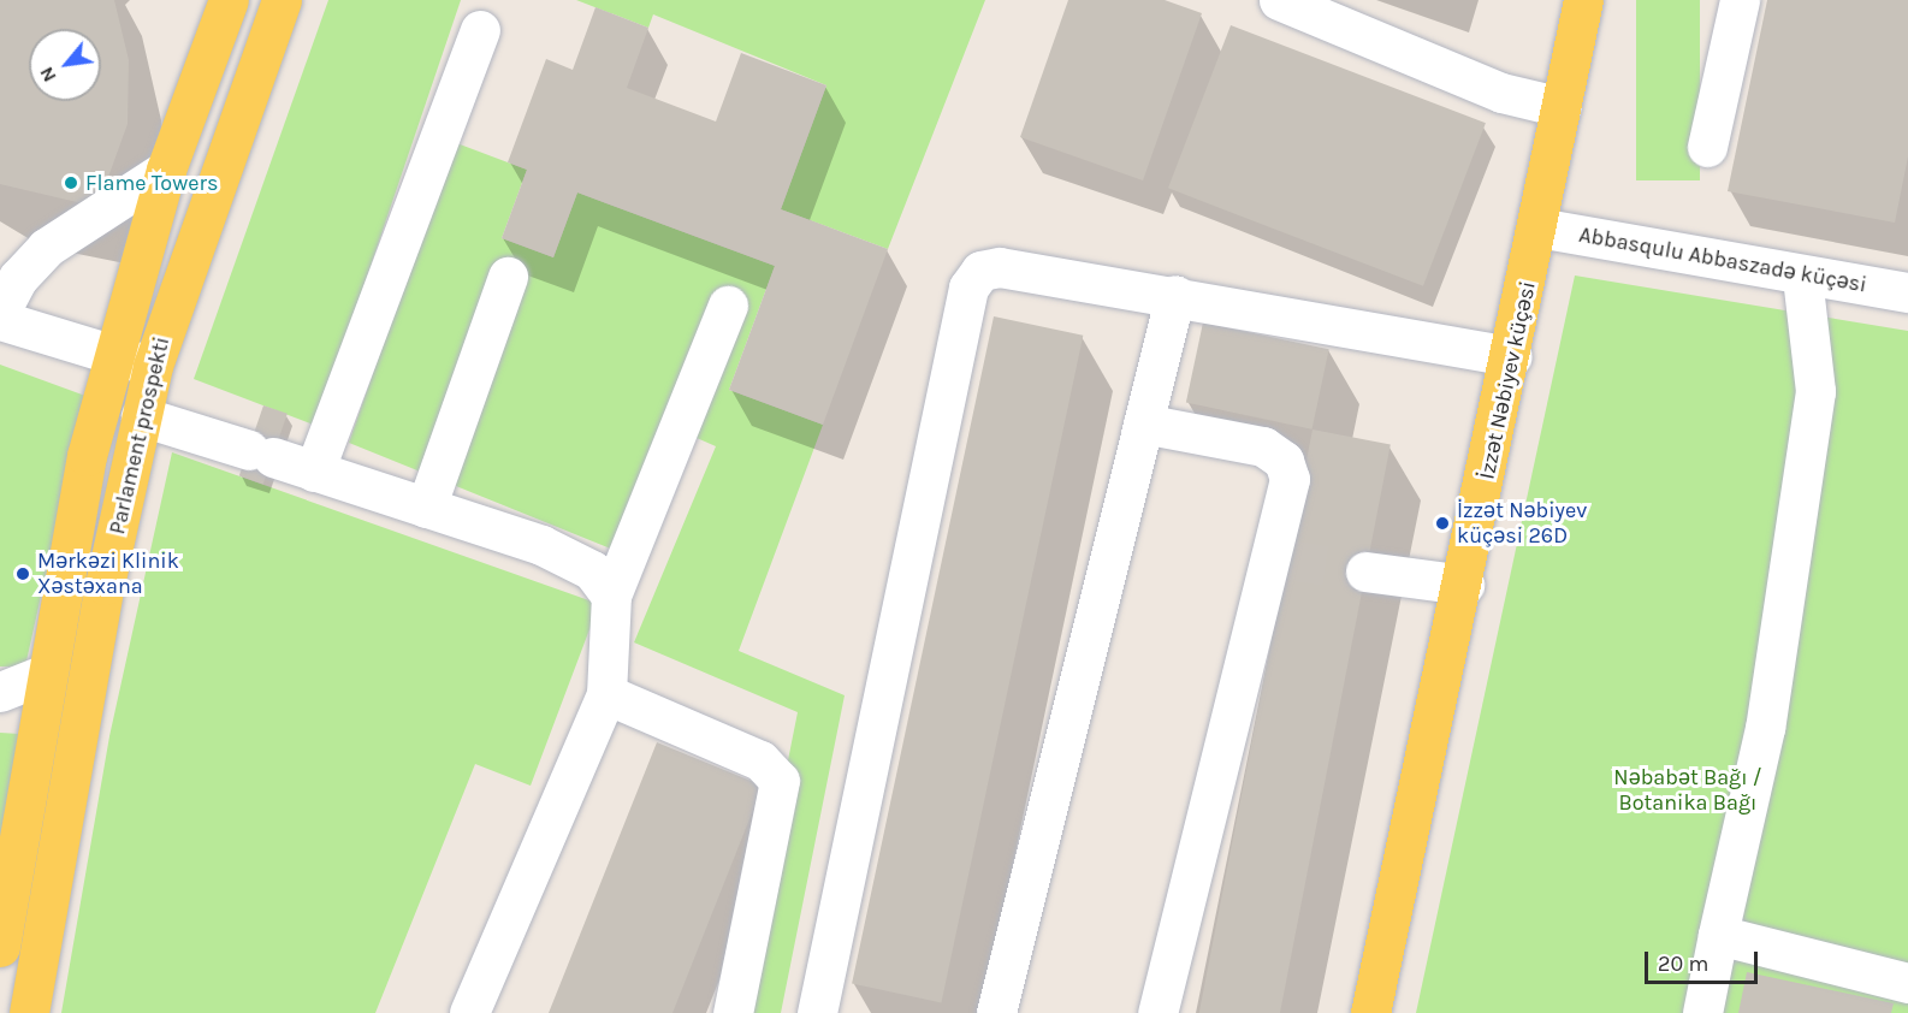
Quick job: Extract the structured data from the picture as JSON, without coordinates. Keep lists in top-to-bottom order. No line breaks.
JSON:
{"streets":{"main road":["İzzət Nəbiyev küçəsi","Parlament prospekti"],"street":["Abbasqulu Abbaszadə küçəsi"]},"crossings":[["Abbasqulu Abbaszadə küçəsi","İzzət Nəbiyev küçəsi"]],"parks":["Nəbabət Bağı / Botanika Bağı"],"places":["Flame Towers","İzzət Nəbiyev küçəsi 26D","Mərkəzi Klinik Xəstəxana"],"scale_bar":"20 m","north":"bottom left"}
